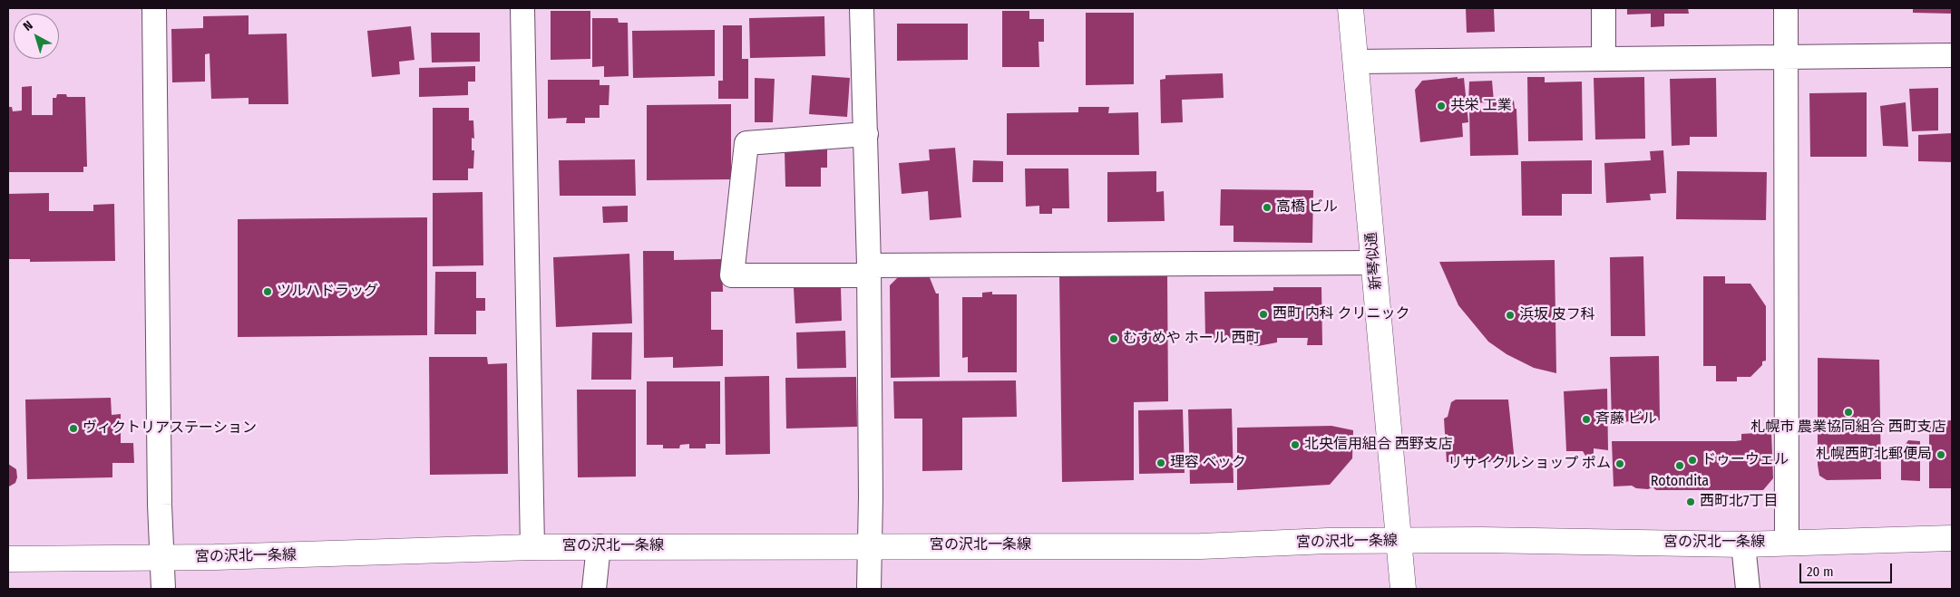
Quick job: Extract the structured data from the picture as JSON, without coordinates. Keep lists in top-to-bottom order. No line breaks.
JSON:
{"streets":{"main road":["新琴似通","宮の沢北一条線"]},"crossings":[["新琴似通","宮の沢北一条線"]],"places":["共栄 工業","高橋 ビル","ツルハドラッグ","西町 内科 クリニック","浜坂 皮フ科","むすめや ホール 西町","札幌市 農業協同組合 西町支店","斉藤 ビル","ヴィクトリアステーション","北央信用組合 西野支店","札幌西町北郵便局","ドゥーウェル","理容 ベック","リサイクルショップ ポム","Rotondita","西町北7丁目"],"scale_bar":"20 m","north":"top left"}
